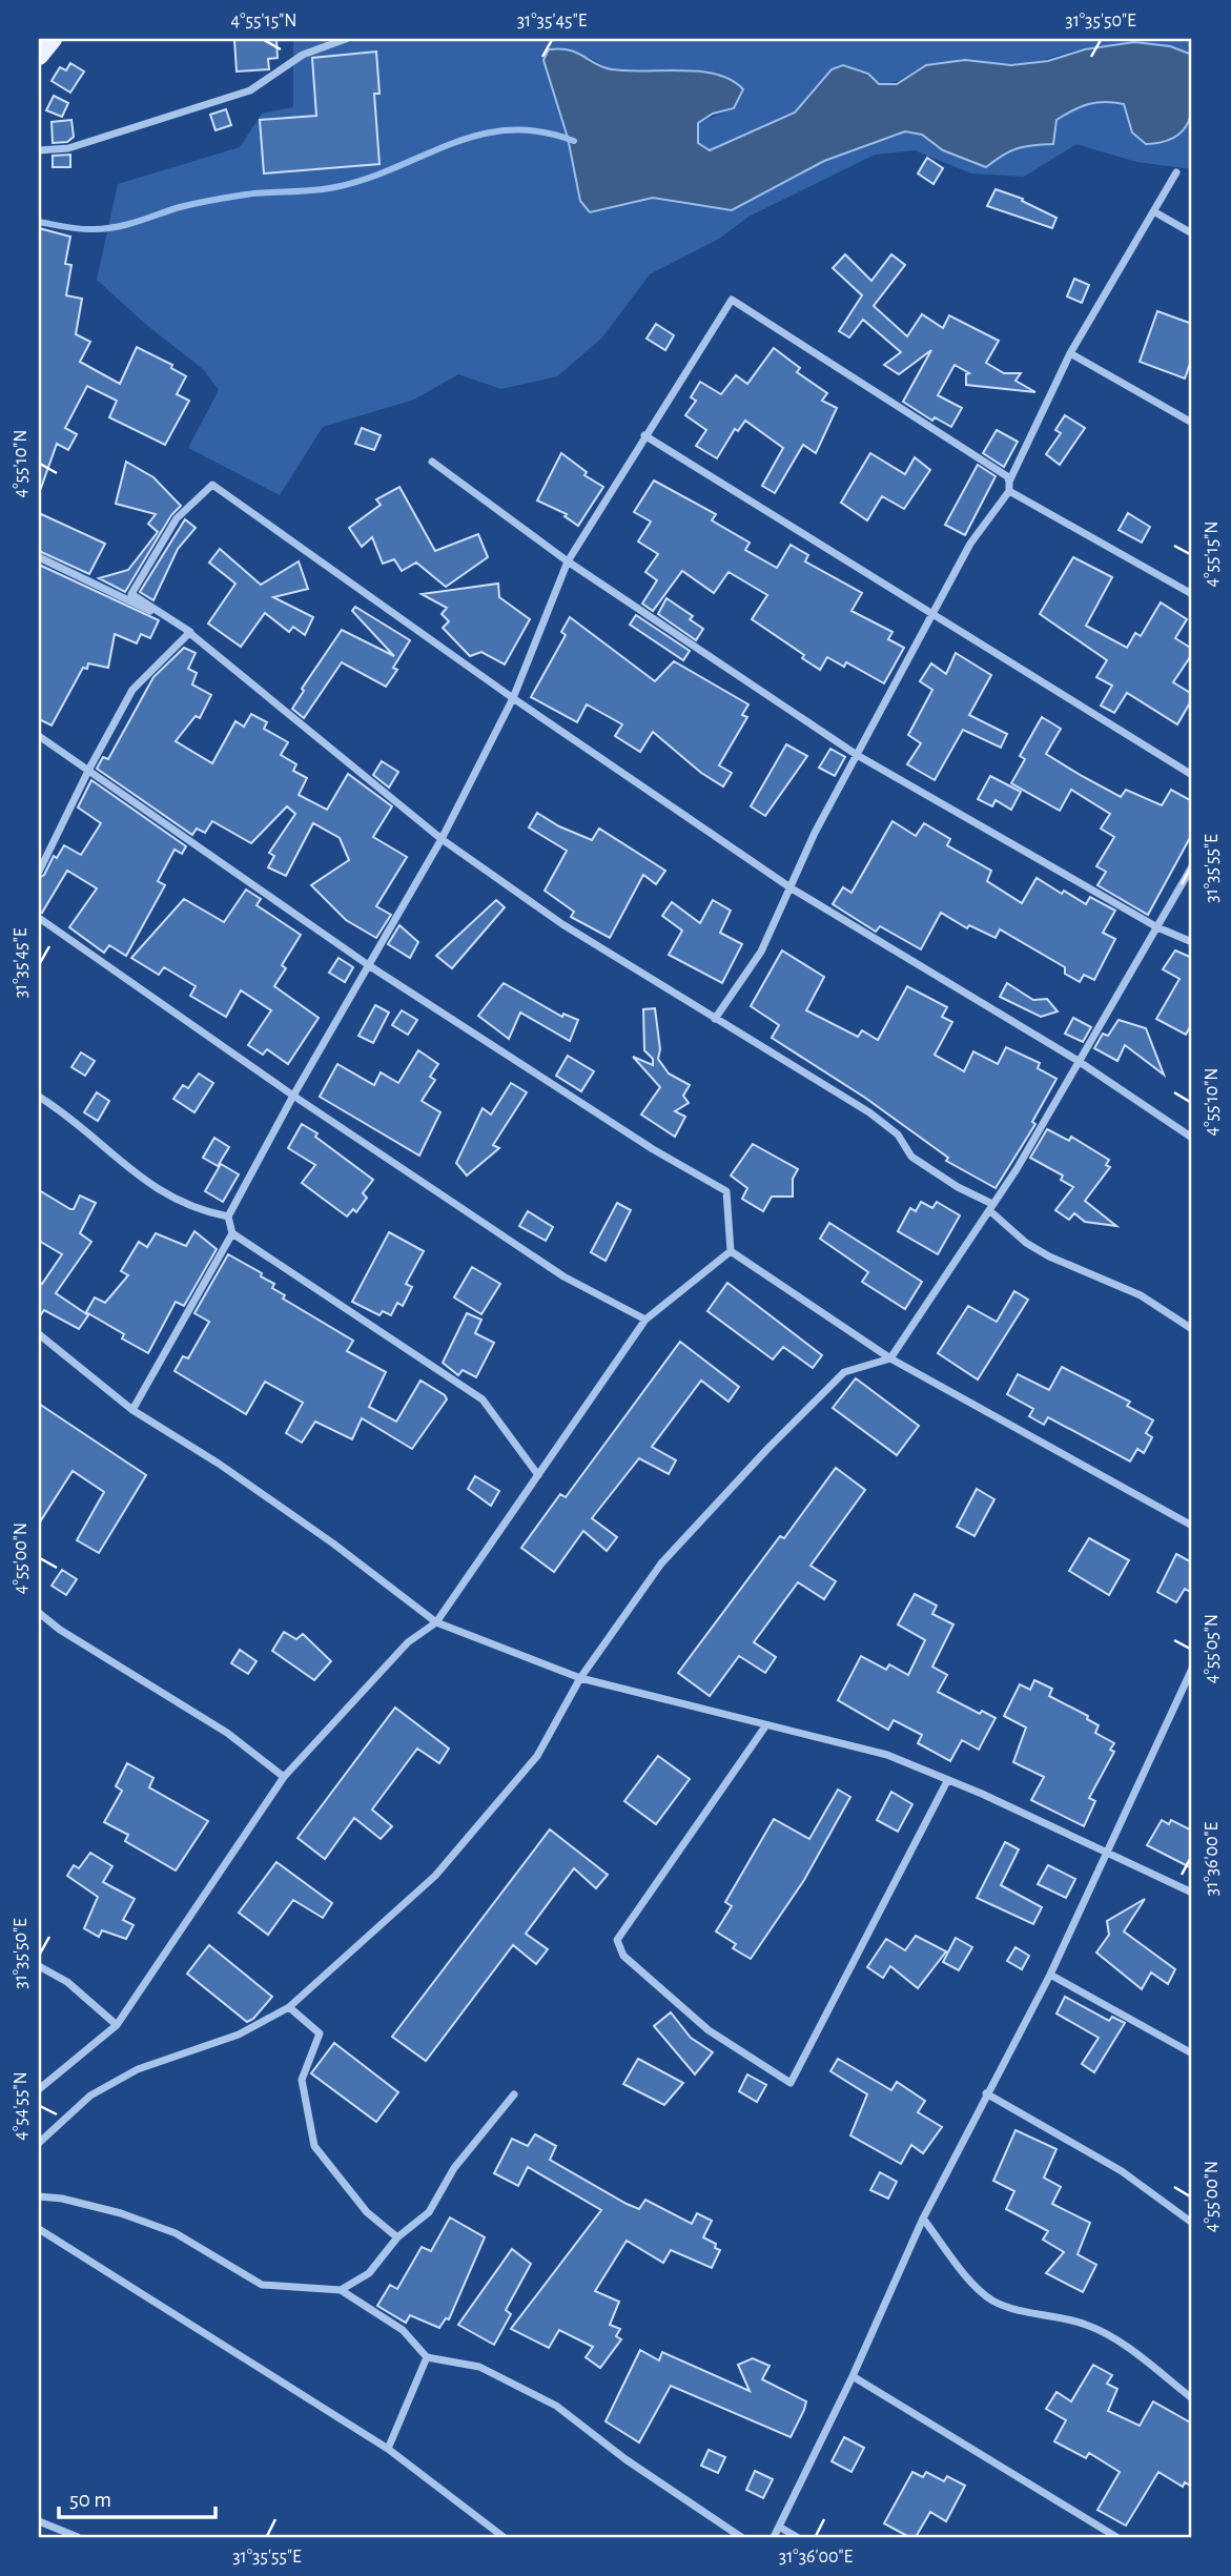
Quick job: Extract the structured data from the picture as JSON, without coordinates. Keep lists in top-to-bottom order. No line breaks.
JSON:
{"scale_bar":"50 m","coordinates":["4°55'15\"N","31°35'45\"E","31°35'50\"E","4°55'10\"N","31°35'55\"E","4°55'00\"N","4°55'05\"N","31°36'00\"E","4°54'55\"N"]}
